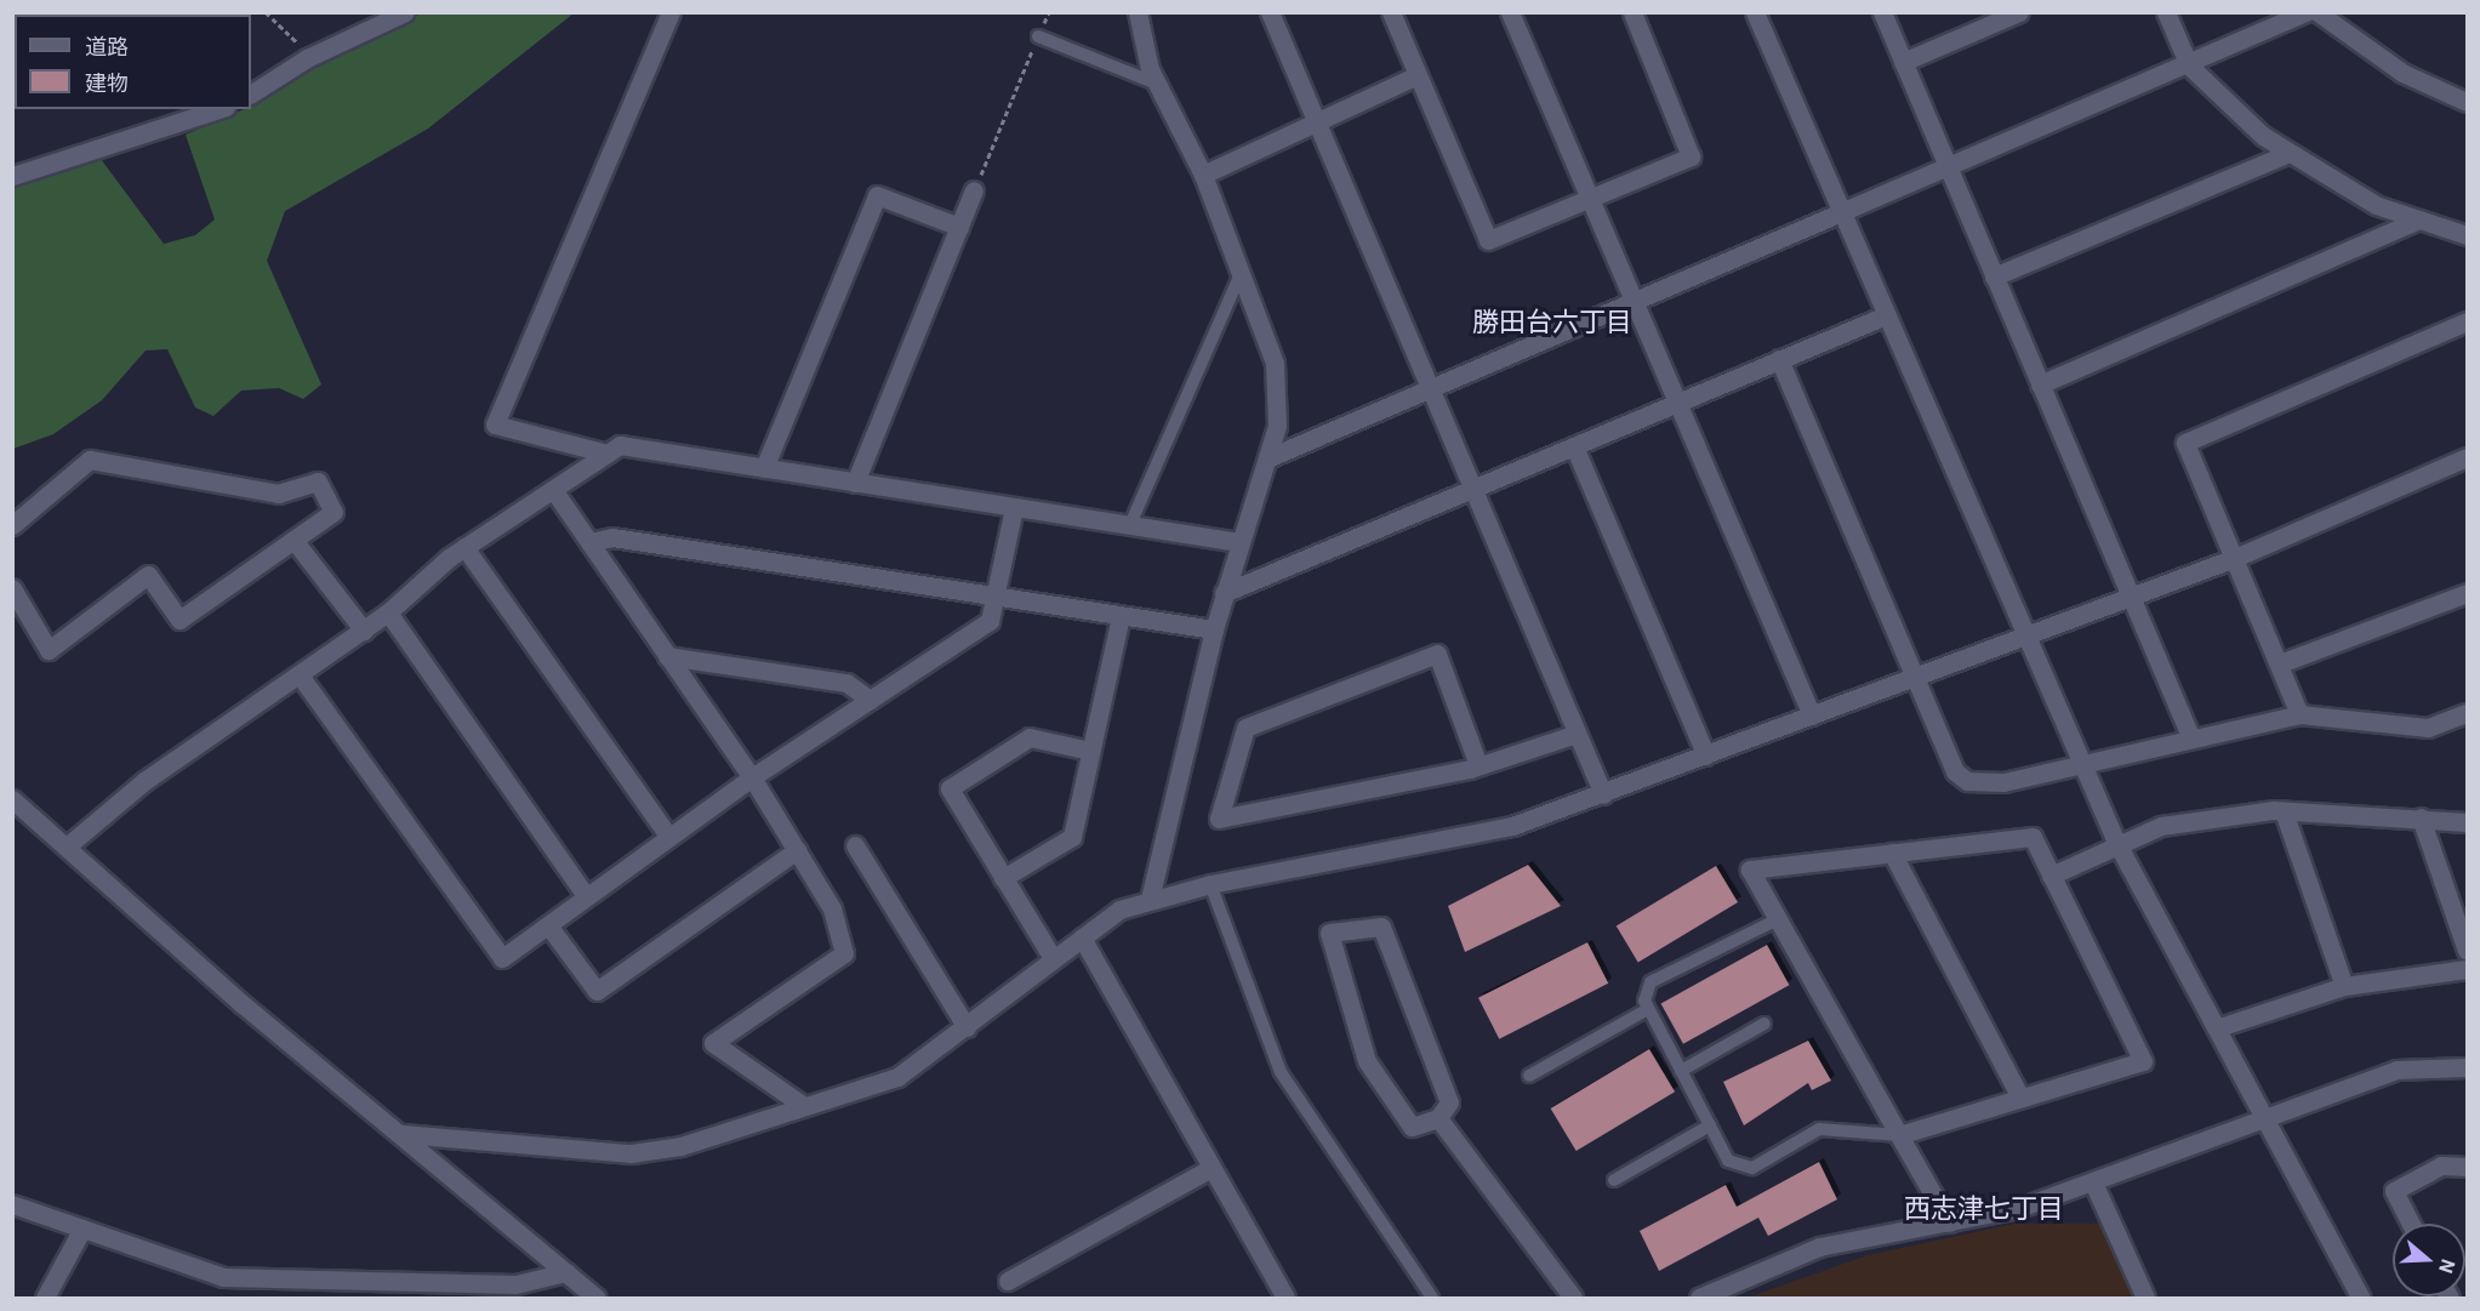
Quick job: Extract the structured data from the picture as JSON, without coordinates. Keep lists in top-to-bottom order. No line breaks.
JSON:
{"districts":["勝田台六丁目","西志津七丁目"],"legend":["道路","建物"],"north":"right"}
